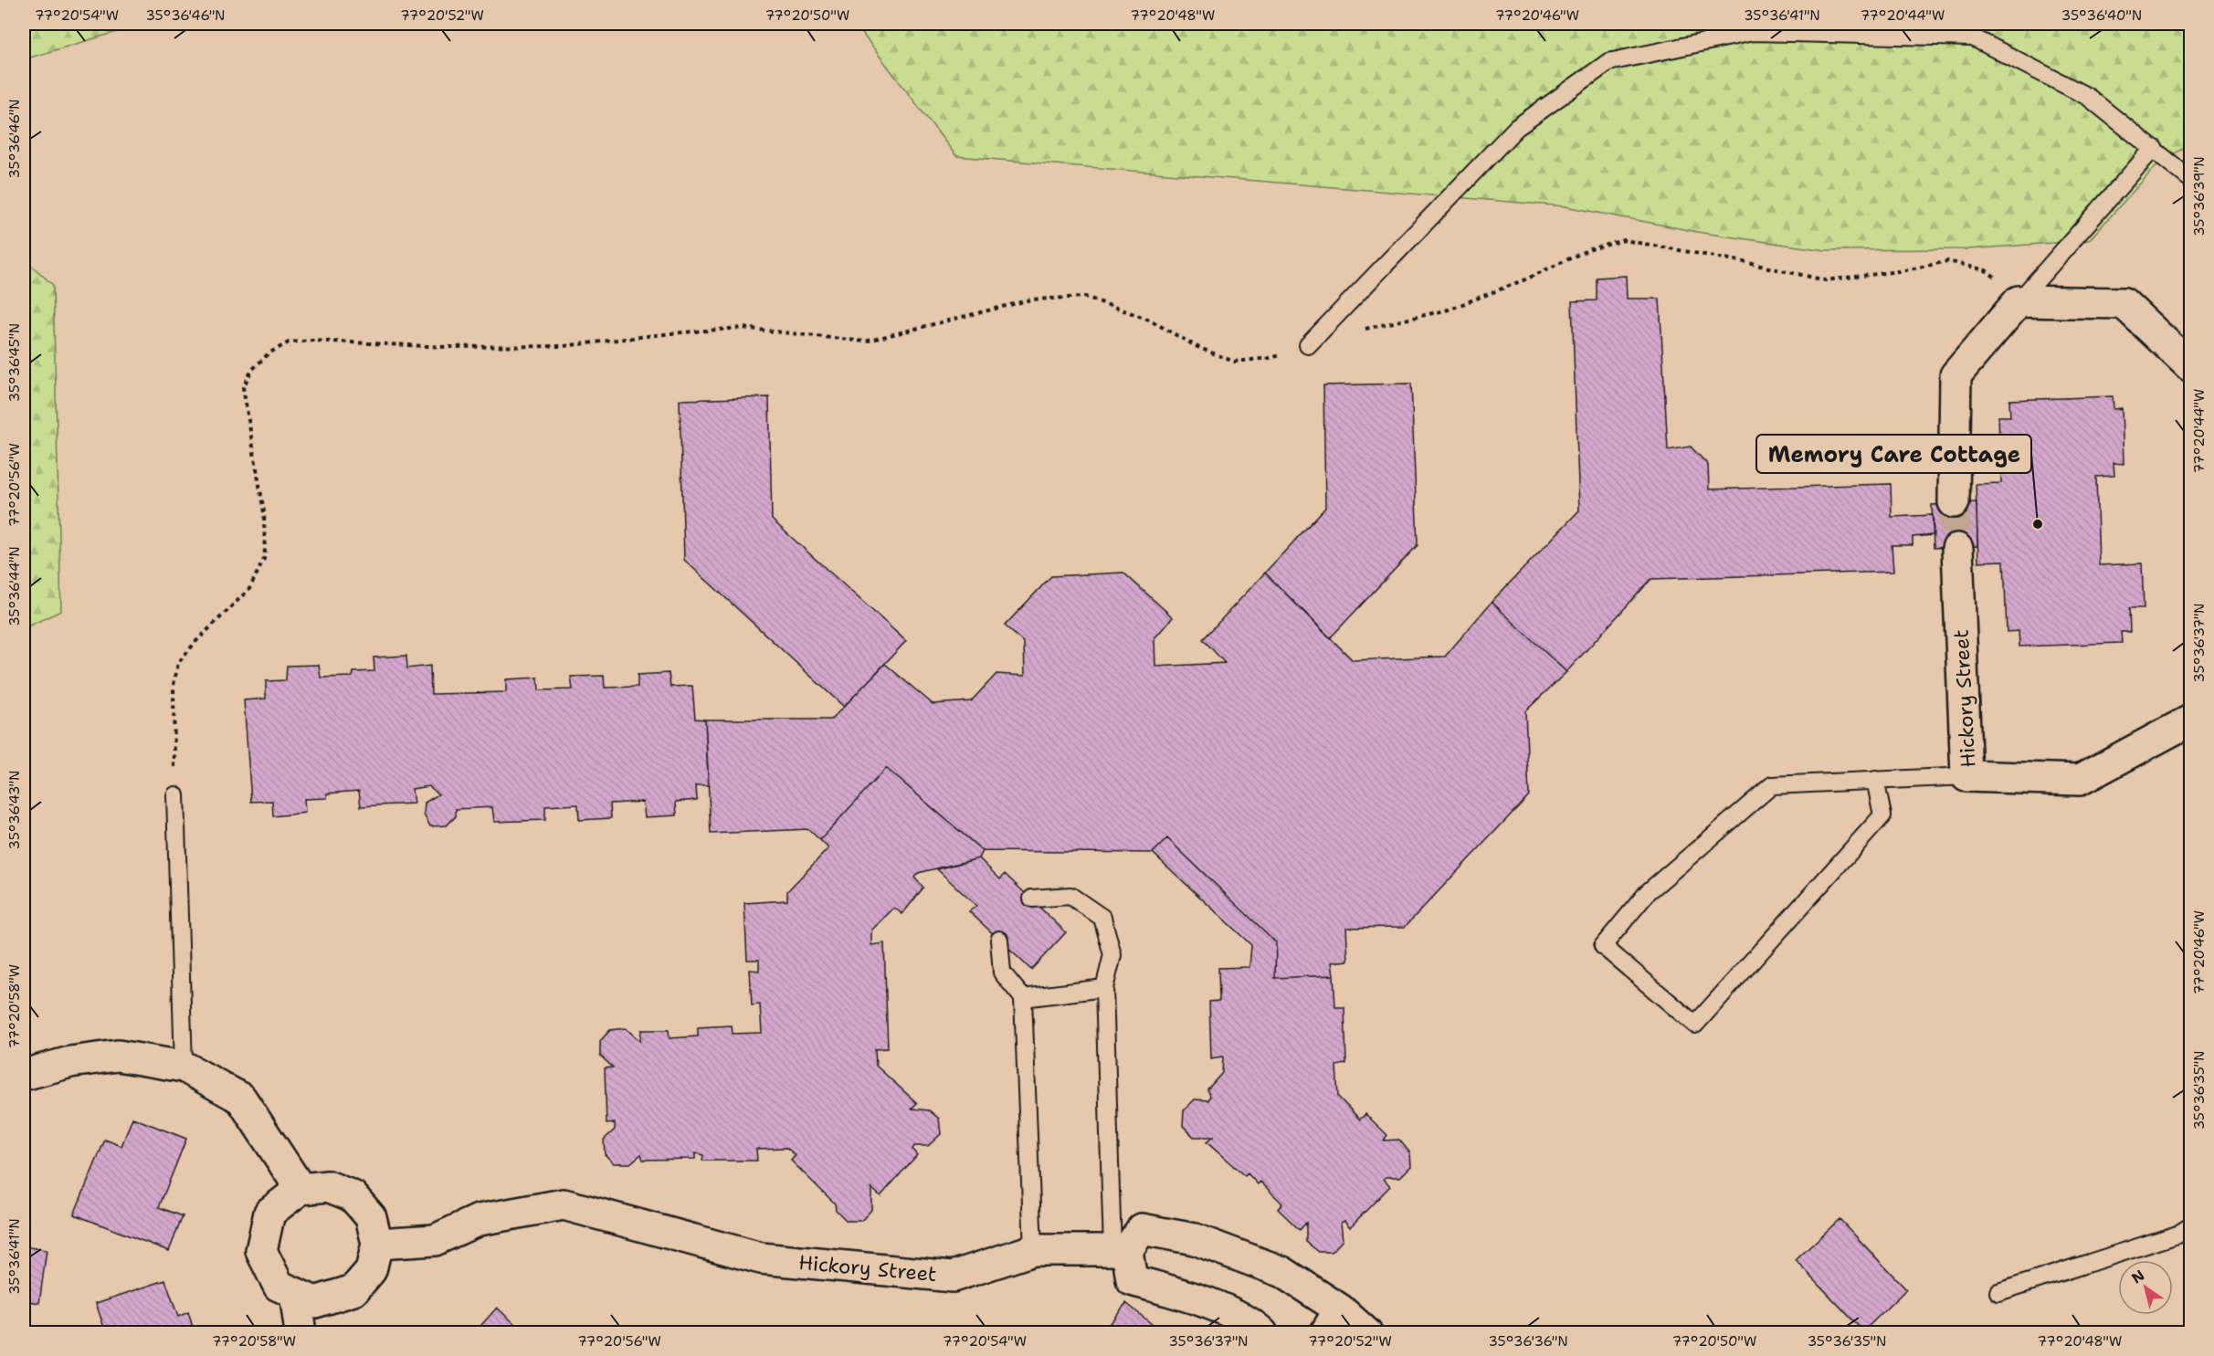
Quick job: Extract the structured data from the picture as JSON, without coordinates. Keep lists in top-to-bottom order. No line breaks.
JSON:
{"streets":{"street":["Hickory Street"]},"places":["Memory Care Cottage"],"north":"top left","coordinates":["77°20'54\"W","35°36'46\"N","77°20'52\"W","77°20'50\"W","77°20'48\"W","77°20'46\"W","35°36'41\"N","77°20'44\"W","35°36'40\"N","35°36'39\"N","35°36'45\"N","77°20'56\"W","35°36'44\"N","35°36'37\"N","35°36'43\"N","77°20'58\"W","35°36'35\"N","35°36'36\"N"]}
